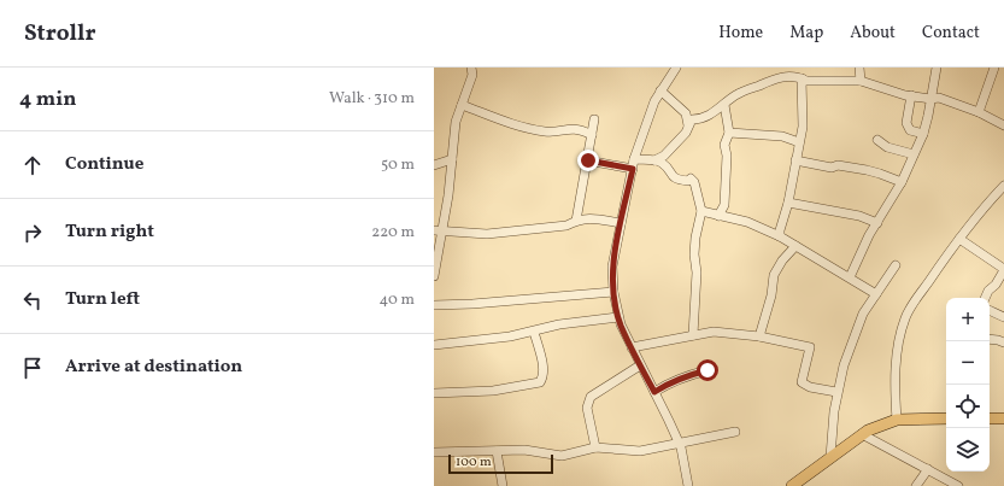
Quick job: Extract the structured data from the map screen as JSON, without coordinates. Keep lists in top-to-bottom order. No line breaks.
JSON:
{"scale_bar":"100 m","page":{"header":"Strollr","nav":["Home","Map","About","Contact"],"heading":["4 min","Walk · 310 m"],"list":[["Continue","50 m"],["Turn right","220 m"],["Turn left","40 m"],"Arrive at destination"],"map_buttons":["+","−"],"scale":"100 m"}}
